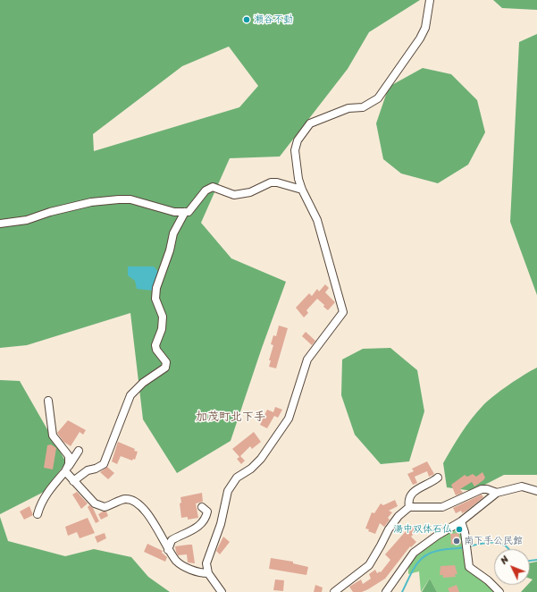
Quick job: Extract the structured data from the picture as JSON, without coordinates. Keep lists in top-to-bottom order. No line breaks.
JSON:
{"districts":["加茂町北下手"],"places":["瀬谷不動","湯中双体石仏","南下手公民館"],"north":"top left"}
